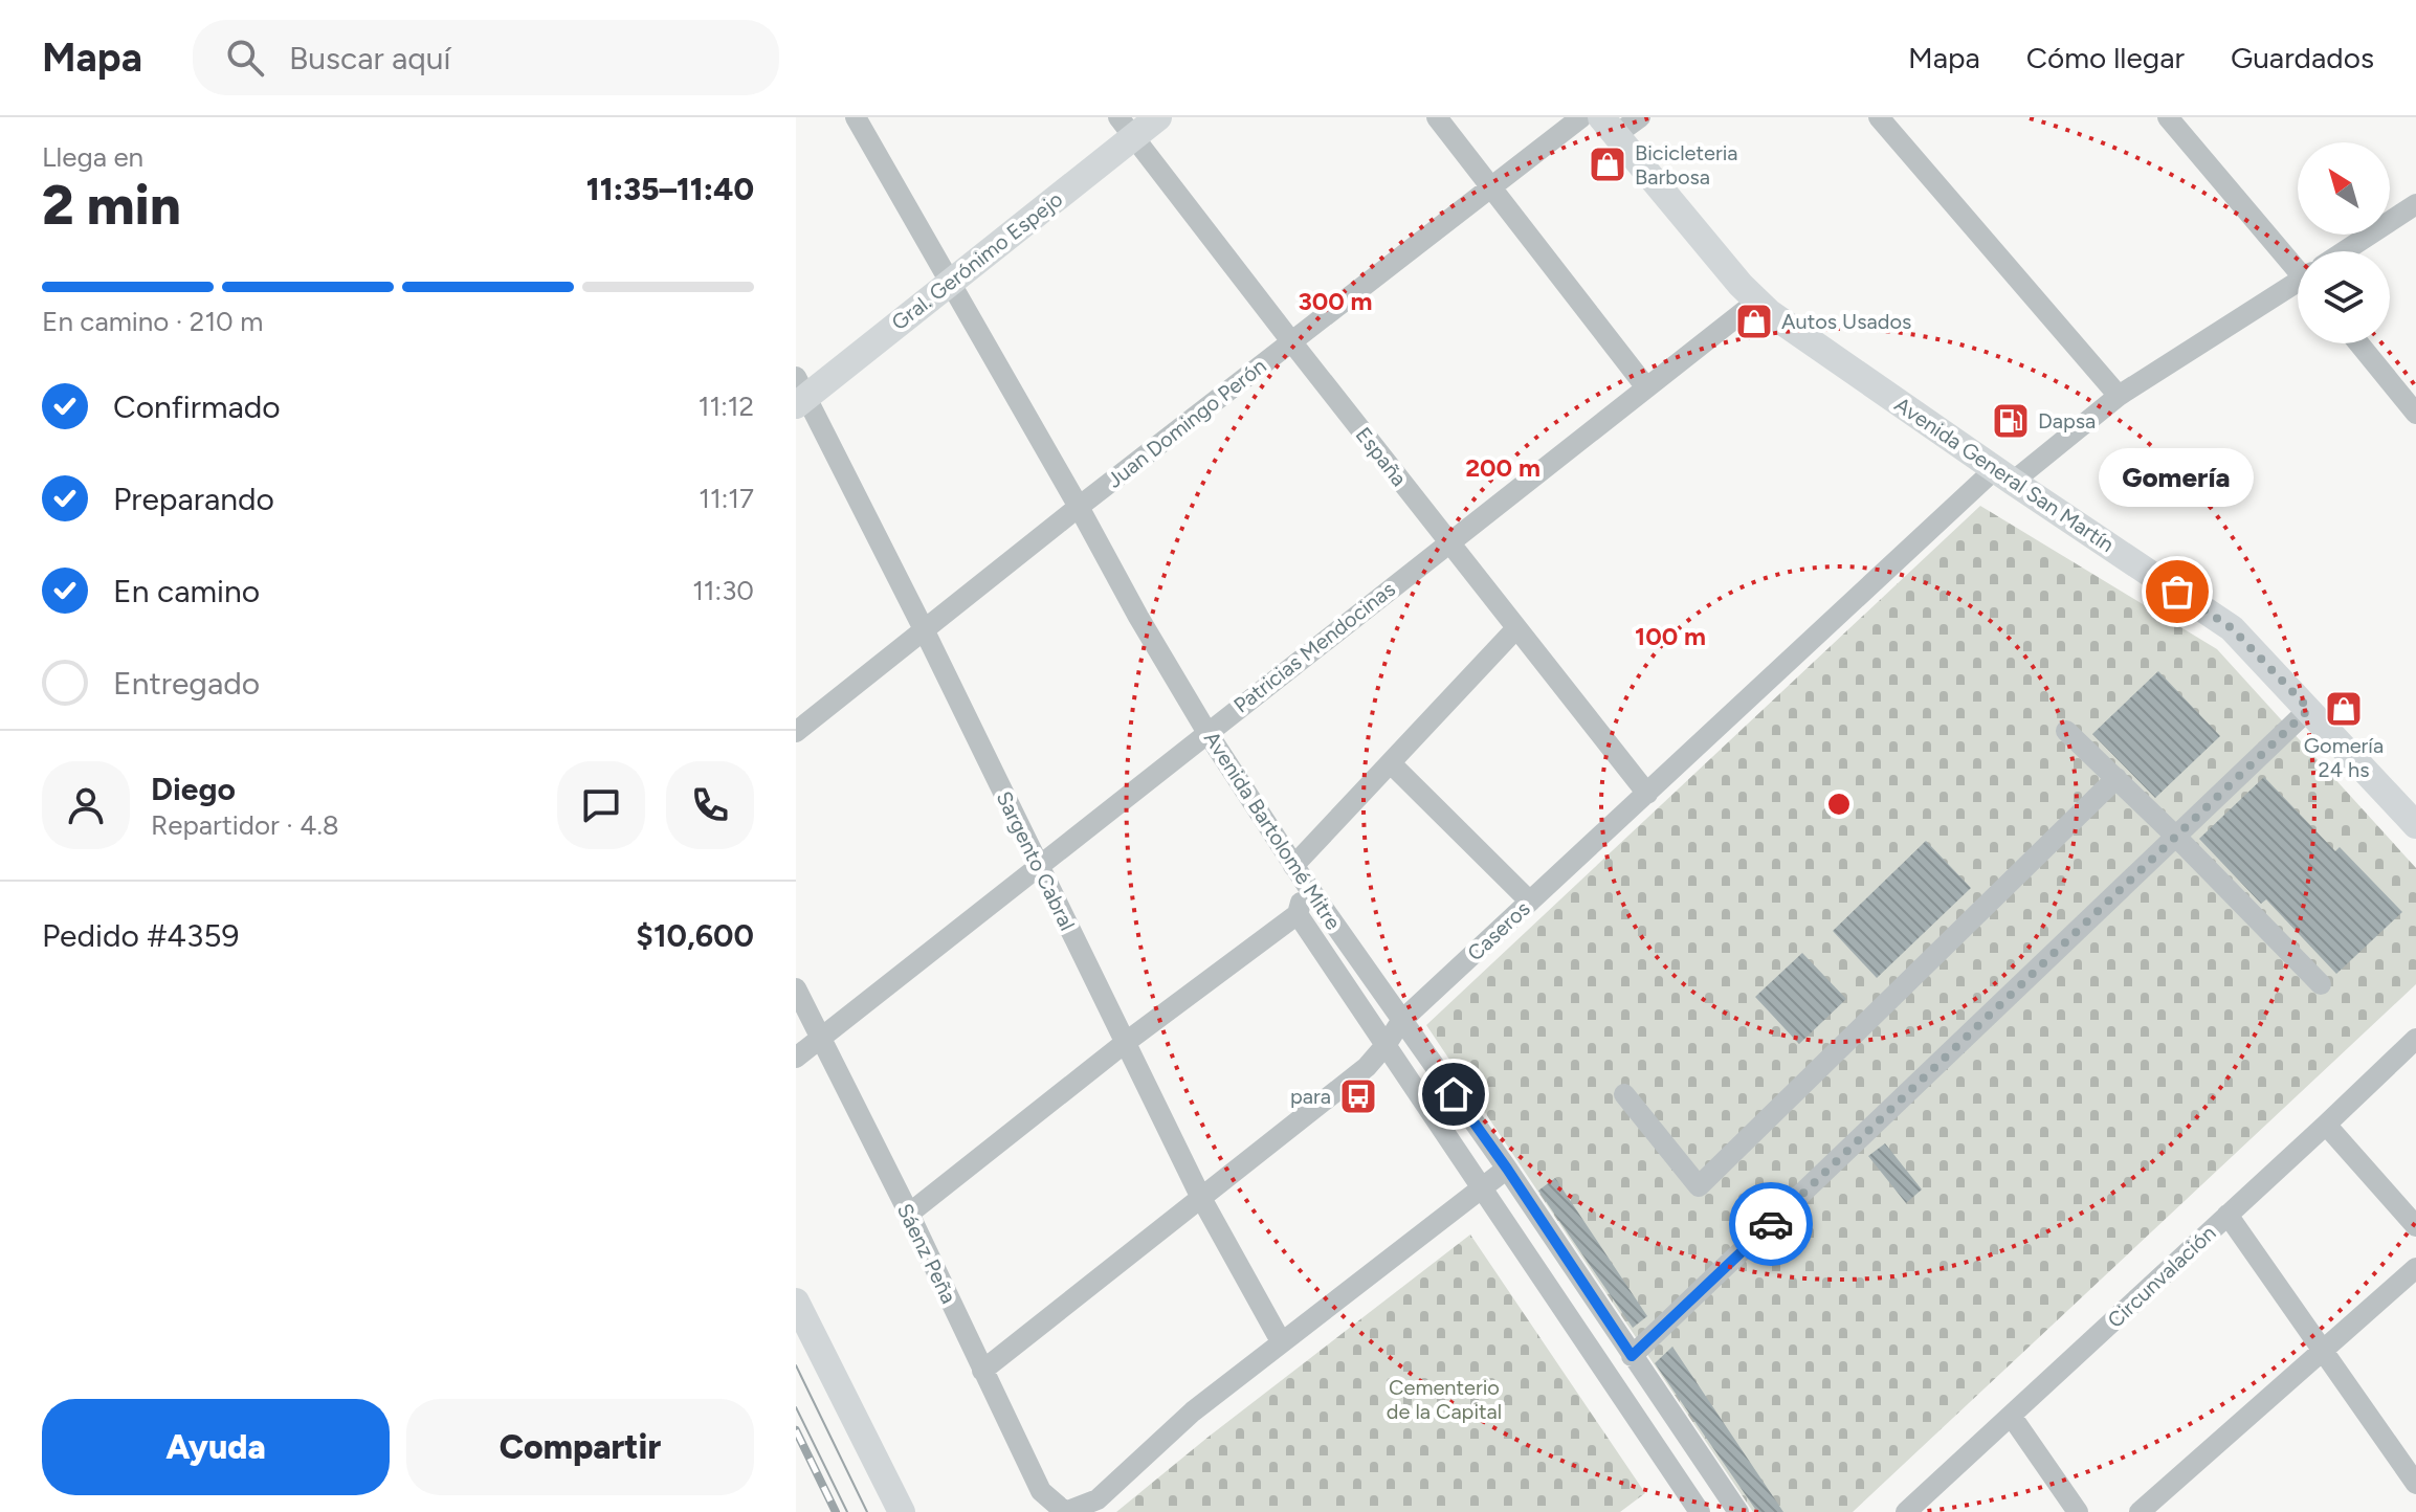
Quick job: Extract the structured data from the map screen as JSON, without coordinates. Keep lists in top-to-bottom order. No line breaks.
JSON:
{"streets":{"main road":["Gral. Gerónimo Espejo","Avenida General San Martín"],"street":["Juan Domingo Perón","España","Patricias Mendocinas","Avenida Bartolomé Mitre","Sargento Cabral","Caseros","Sáenz Peña","Circunvalación"]},"crossings":[["Gral. Gerónimo Espejo","España"],["Gral. Gerónimo Espejo","Avenida Bartolomé Mitre"],["Gral. Gerónimo Espejo","Sargento Cabral"],["Juan Domingo Perón","España"],["Juan Domingo Perón","Avenida Bartolomé Mitre"],["Juan Domingo Perón","Sargento Cabral"],["España","Patricias Mendocinas"],["España","Caseros"],["Avenida General San Martín","Patricias Mendocinas"],["Avenida General San Martín","Caseros"],["Patricias Mendocinas","Avenida Bartolomé Mitre"],["Patricias Mendocinas","Sargento Cabral"],["Patricias Mendocinas","Sáenz Peña"],["Avenida Bartolomé Mitre","Caseros"],["Sargento Cabral","Caseros"],["Caseros","Sáenz Peña"]],"parks":["Cementerio de la Capital"],"places":{"shop":["Bicicleteria Barbosa","Autos Usados","Gomería 24 hs"],"fuel station":["Dapsa"],"other":["Gomería"],"bus stop":["para"]},"north":"top left","page":{"header":"Mapa","search":"Buscar aquí","nav":["Mapa","Cómo llegar","Guardados"],"heading":["2 min","Llega en","11:35–11:40"],"panel":["Diego","Repartidor · 4.8","Pedido #4359","$10,600"],"bar":"En camino · 210 m","list":[["Confirmado","11:12"],["Preparando","11:17"],["En camino","11:30"],"Entregado"],"bubble":"Gomería","buttons":["Ayuda","Compartir"]},"rings":["300 m","200 m","100 m"]}
